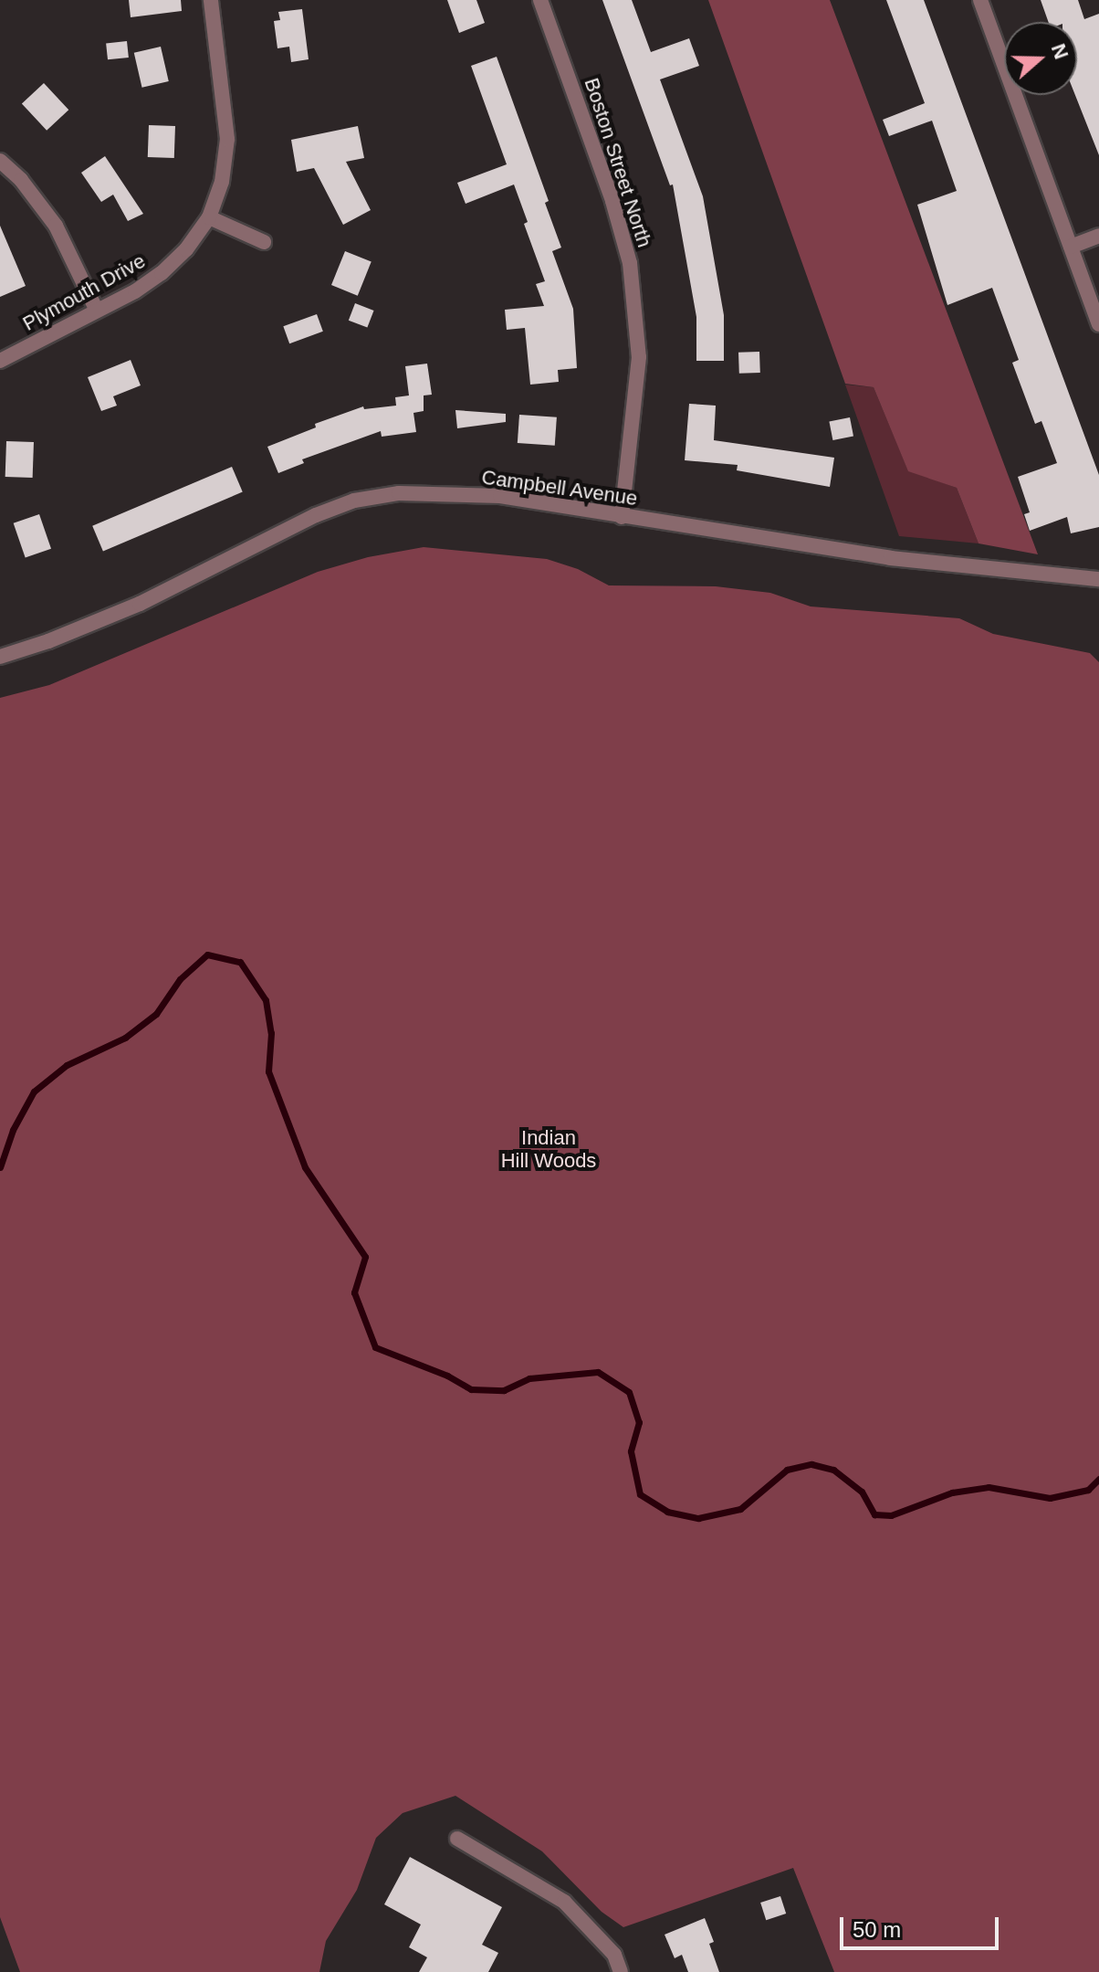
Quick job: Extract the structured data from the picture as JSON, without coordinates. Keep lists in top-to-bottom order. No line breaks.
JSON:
{"streets":{"street":["Boston Street North","Plymouth Drive","Campbell Avenue"]},"crossings":[["Boston Street North","Campbell Avenue"]],"parks":["Indian Hill Woods"],"scale_bar":"50 m","north":"right"}
